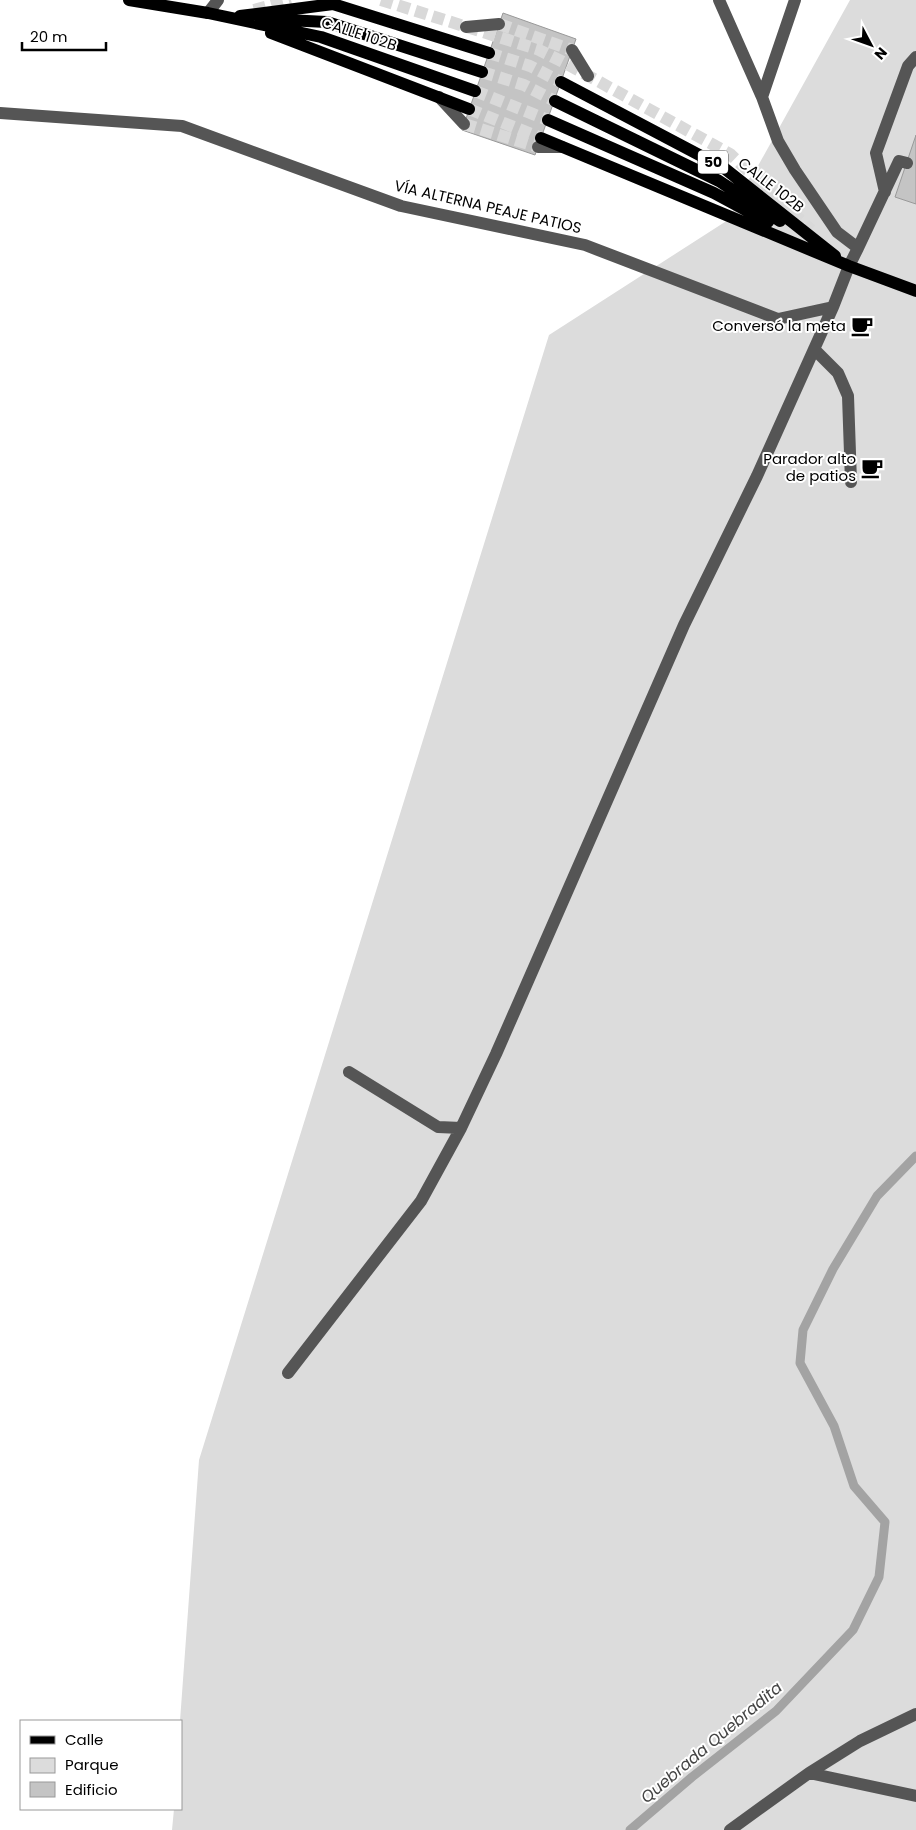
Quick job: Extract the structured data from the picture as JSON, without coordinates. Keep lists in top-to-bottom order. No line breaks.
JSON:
{"streets":{"main road":["CALLE 102B","50"],"street":["VÍA ALTERNA PEAJE PATIOS"]},"water":["Quebrada Quebradita"],"places":{"cafe":["Conversó la meta","Parador alto de patios"]},"legend":["Calle","Parque","Edificio"],"scale_bar":"20 m","north":"bottom right"}
